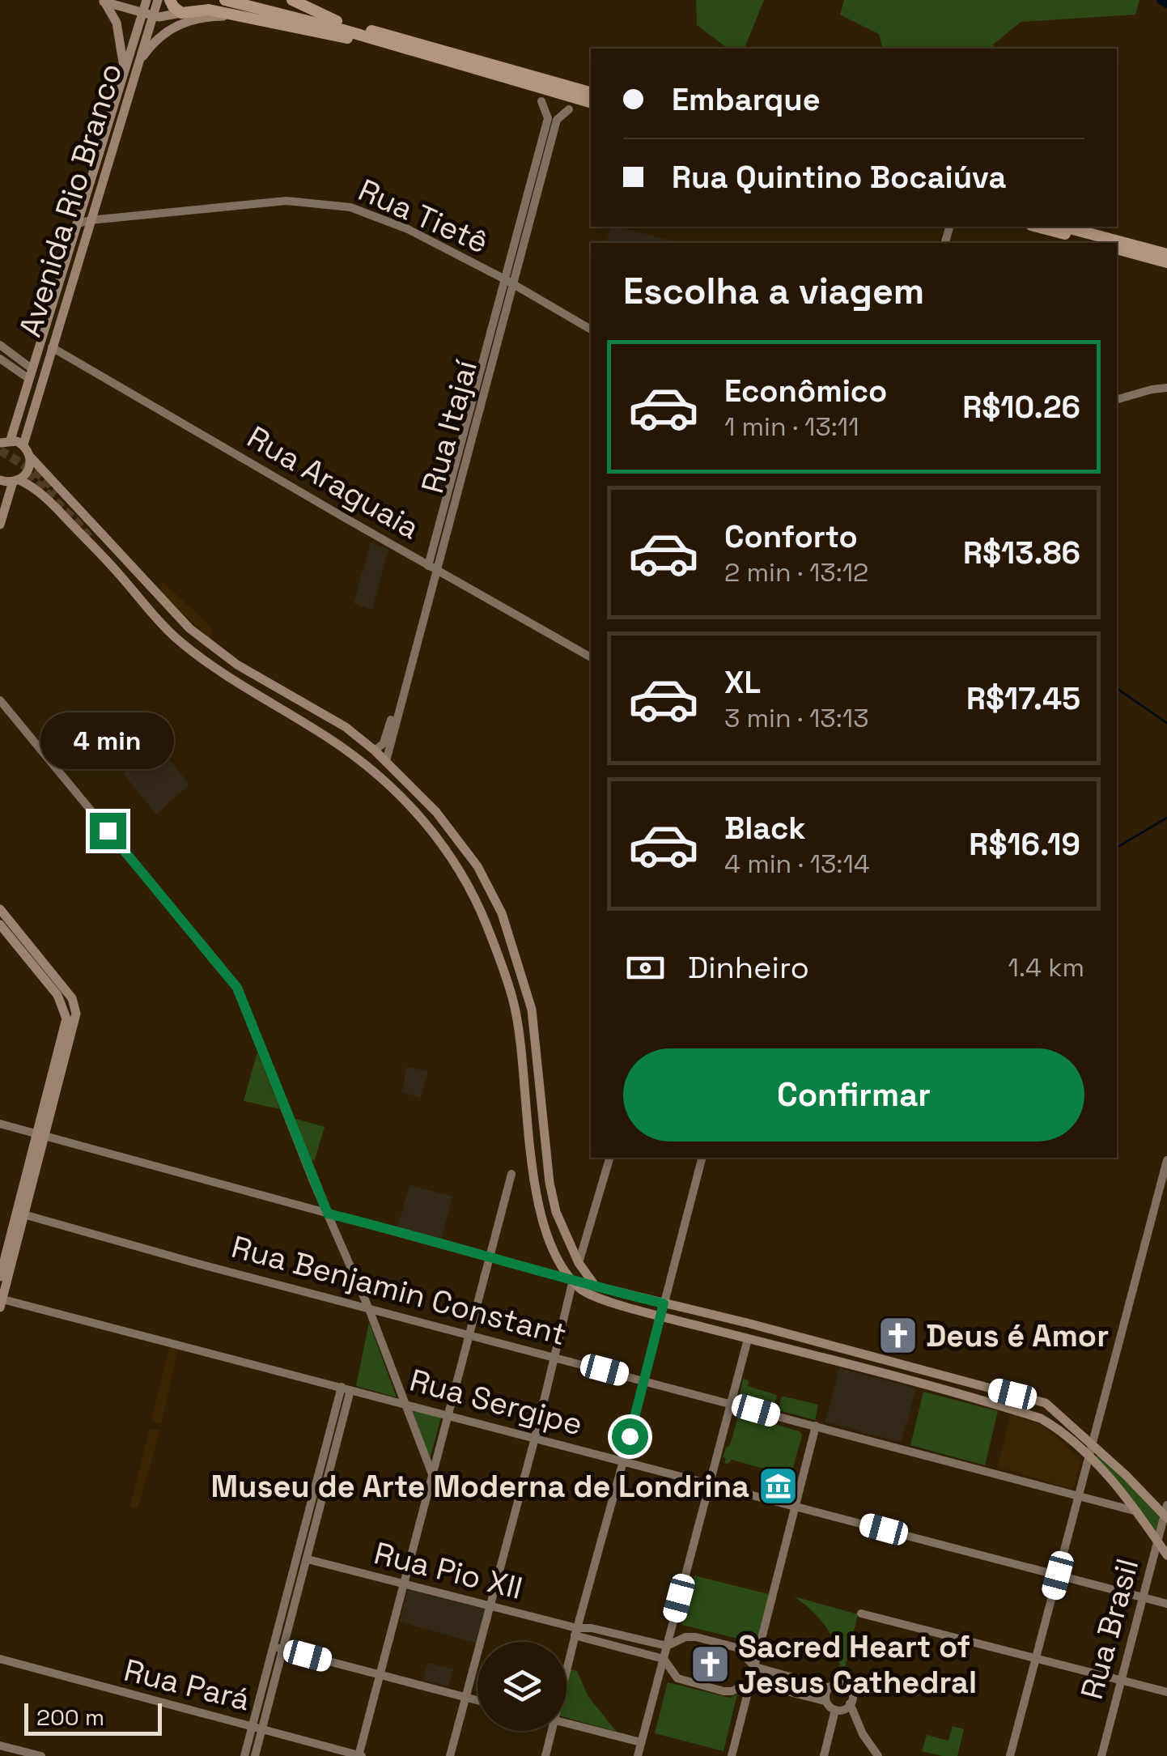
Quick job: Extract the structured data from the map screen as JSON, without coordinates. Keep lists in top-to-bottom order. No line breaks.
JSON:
{"streets":{"main road":["Avenida Rio Branco"],"street":["Rua Tietê","Rua Itajaí","Rua Araguaia","Rua Benjamin Constant","Rua Sergipe","Rua Pio XII","Rua Brasil","Rua Pará"]},"crossings":[["Avenida Rio Branco","Rua Tietê"],["Avenida Rio Branco","Rua Araguaia"],["Rua Tietê","Rua Itajaí"],["Rua Itajaí","Rua Araguaia"],["Rua Sergipe","Rua Brasil"]],"places":{"church":["Deus é Amor","Sacred Heart of Jesus Cathedral"],"museum":["Museu de Arte Moderna de Londrina"]},"scale_bar":"200 m","page":{"banner":["Embarque","Rua Quintino Bocaiúva"],"heading":"Escolha a viagem","list":[{"name":"Econômico","note":"1 min · 13:11","value":"R$10.26"},{"name":"Conforto","note":"2 min · 13:12","value":"R$13.86"},{"name":"XL","note":"3 min · 13:13","value":"R$17.45"},{"name":"Black","note":"4 min · 13:14","value":"R$16.19"}],"bubble":"4 min","pay":["Dinheiro","1.4 km"],"buttons":"Confirmar","scale":"200 m"}}
